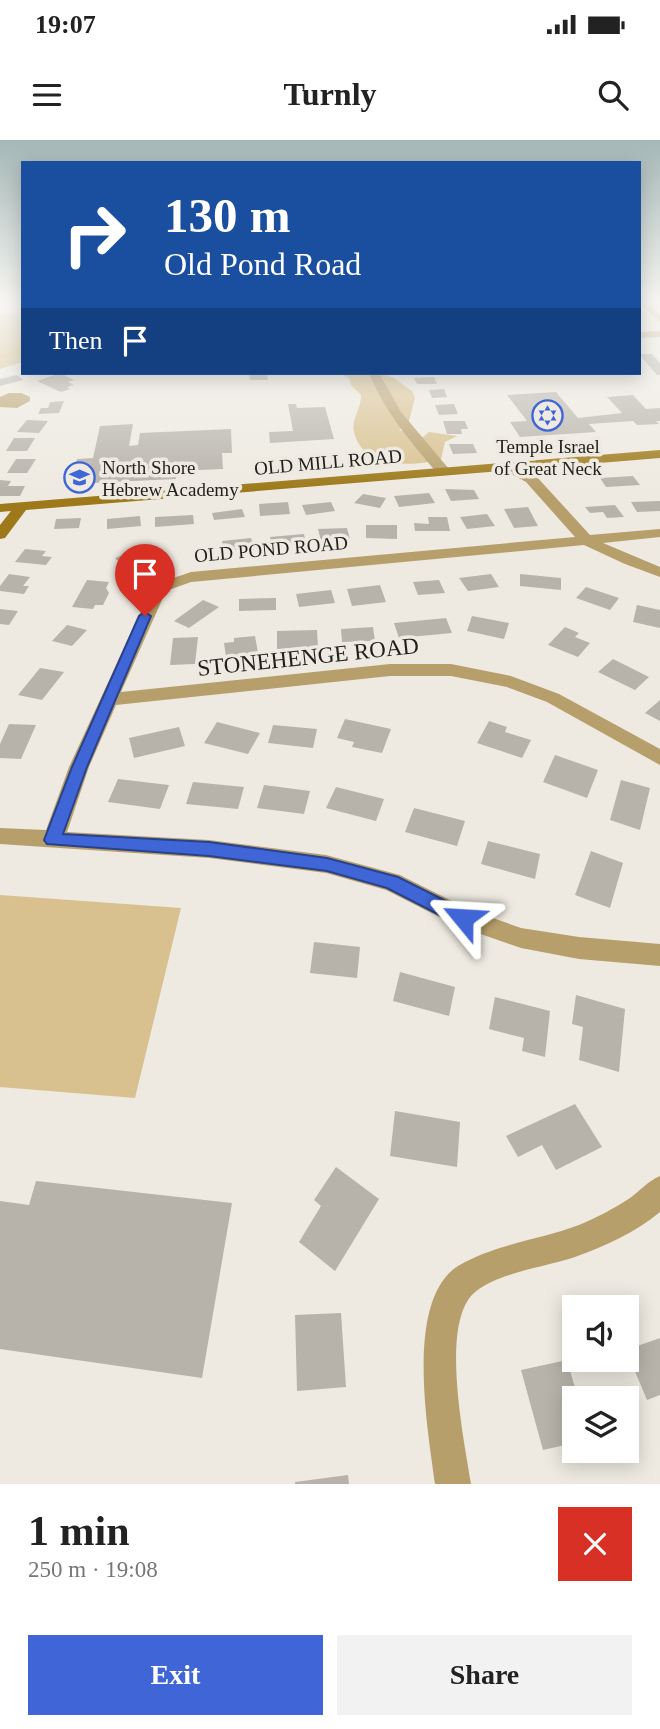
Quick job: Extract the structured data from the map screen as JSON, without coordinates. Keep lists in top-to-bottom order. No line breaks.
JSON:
{"streets":{"street":["OLD MILL ROAD","OLD POND ROAD","STONEHENGE ROAD"]},"crossings":[["OLD POND ROAD","STONEHENGE ROAD"]],"places":{"synagogue":["Temple Israel of Great Neck"],"school or university":["North Shore Hebrew Academy"]},"page":{"status":"19:07","header":"Turnly","turn":["130 m","Old Pond Road"],"then":"Then","heading":["1 min","250 m · 19:08"],"buttons":["Exit","Share"]}}
